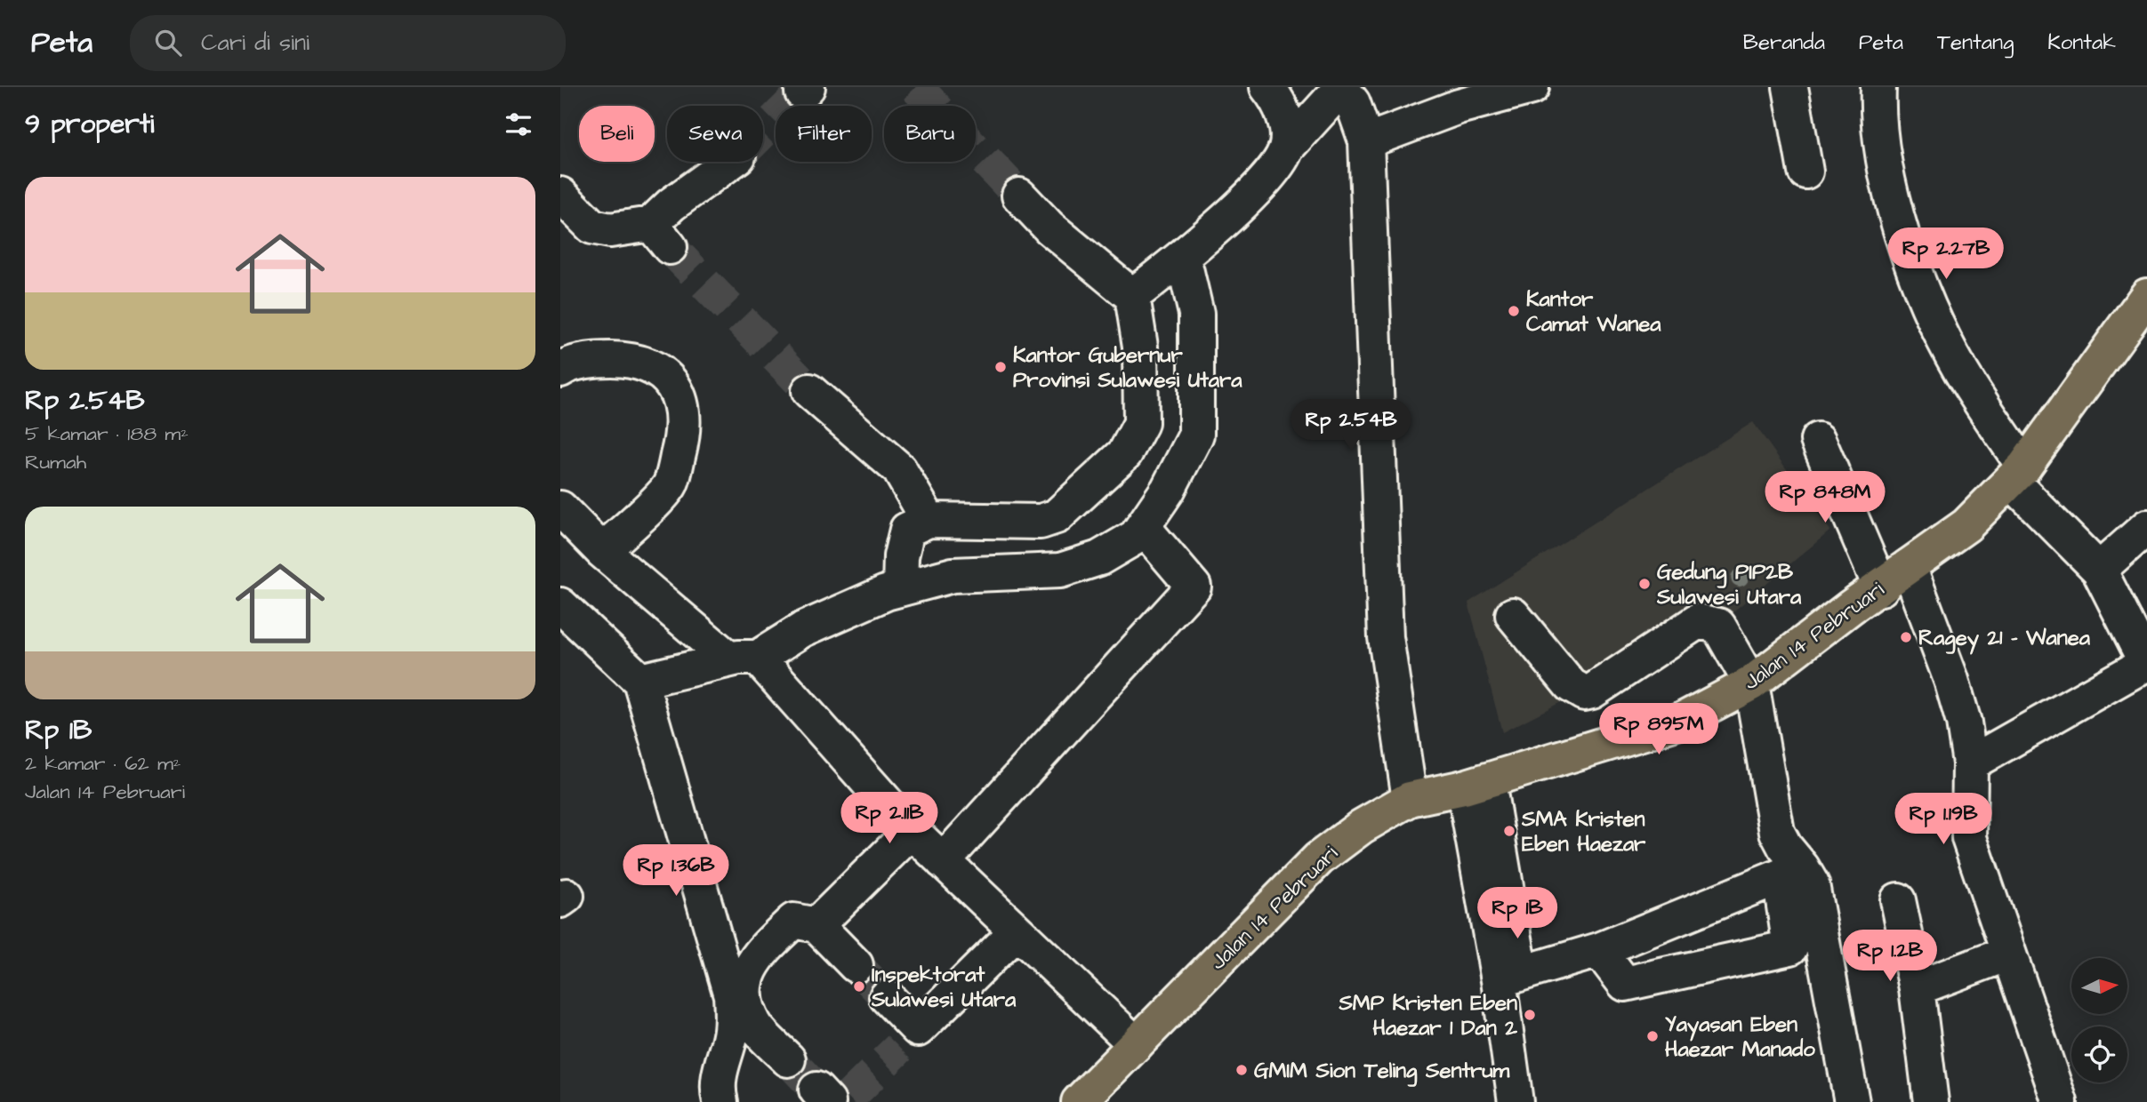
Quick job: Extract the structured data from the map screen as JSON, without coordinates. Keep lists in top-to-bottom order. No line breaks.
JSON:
{"streets":{"main road":["Jalan 14 Pebruari"]},"places":["Kantor Camat Wanea","Kantor Gubernur Provinsi Sulawesi Utara","Gedung PIP2B Sulawesi Utara","Ragey 21 - Wanea","SMA Kristen Eben Haezar","Inspektorat Sulawesi Utara","SMP Kristen Eben Haezar 1 Dan 2","Yayasan Eben Haezar Manado","GMIM Sion Teling Sentrum"],"north":"right","page":{"header":"Peta","search":"Cari di sini","nav":["Beranda","Peta","Tentang","Kontak"],"heading":"9 properti","chip":["Beli","Sewa","Filter","Baru"],"list":[{"name":"Rp 2.54B","note":"5 kamar · 188 m² · Rumah"},{"name":"Rp 1B","note":"2 kamar · 62 m² · Jalan 14 Pebruari"}],"price":["Rp 2.27B","Rp 2.54B","Rp 848M","Rp 895M","Rp 2.11B","Rp 1.19B","Rp 1.36B","Rp 1B","Rp 1.2B"]}}
